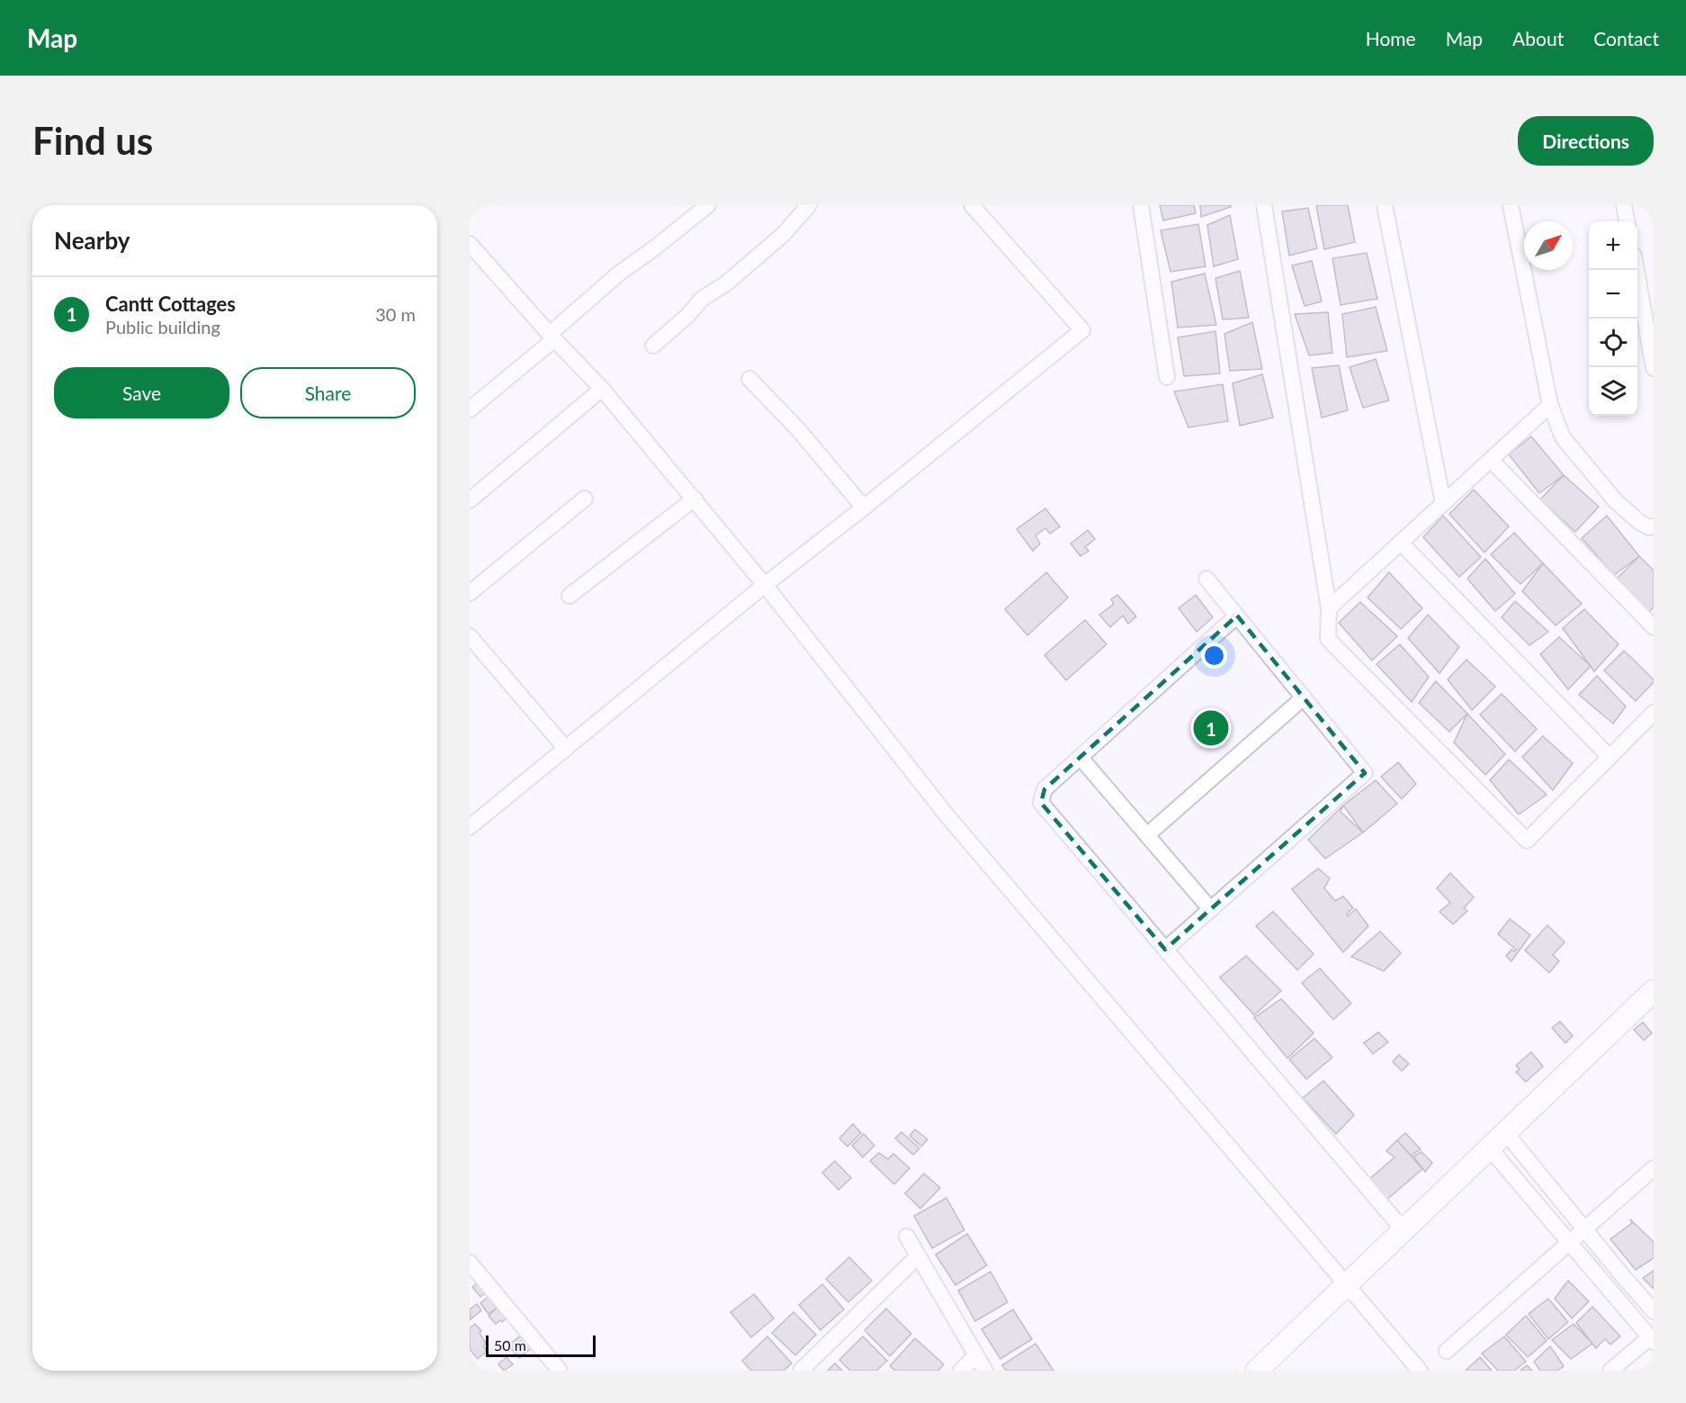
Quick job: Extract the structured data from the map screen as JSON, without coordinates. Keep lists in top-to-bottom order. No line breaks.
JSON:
{"scale_bar":"50 m","north":"top right","page":{"header":"Map","nav":["Home","Map","About","Contact"],"buttons":["Directions",["Save","Share"]],"title":"Find us","heading":"Nearby","map_buttons":["+","−"],"list":[{"mark":"1","name":"Cantt Cottages","note":"Public building","value":"30 m"}],"pins":"1","scale":"50 m"}}
